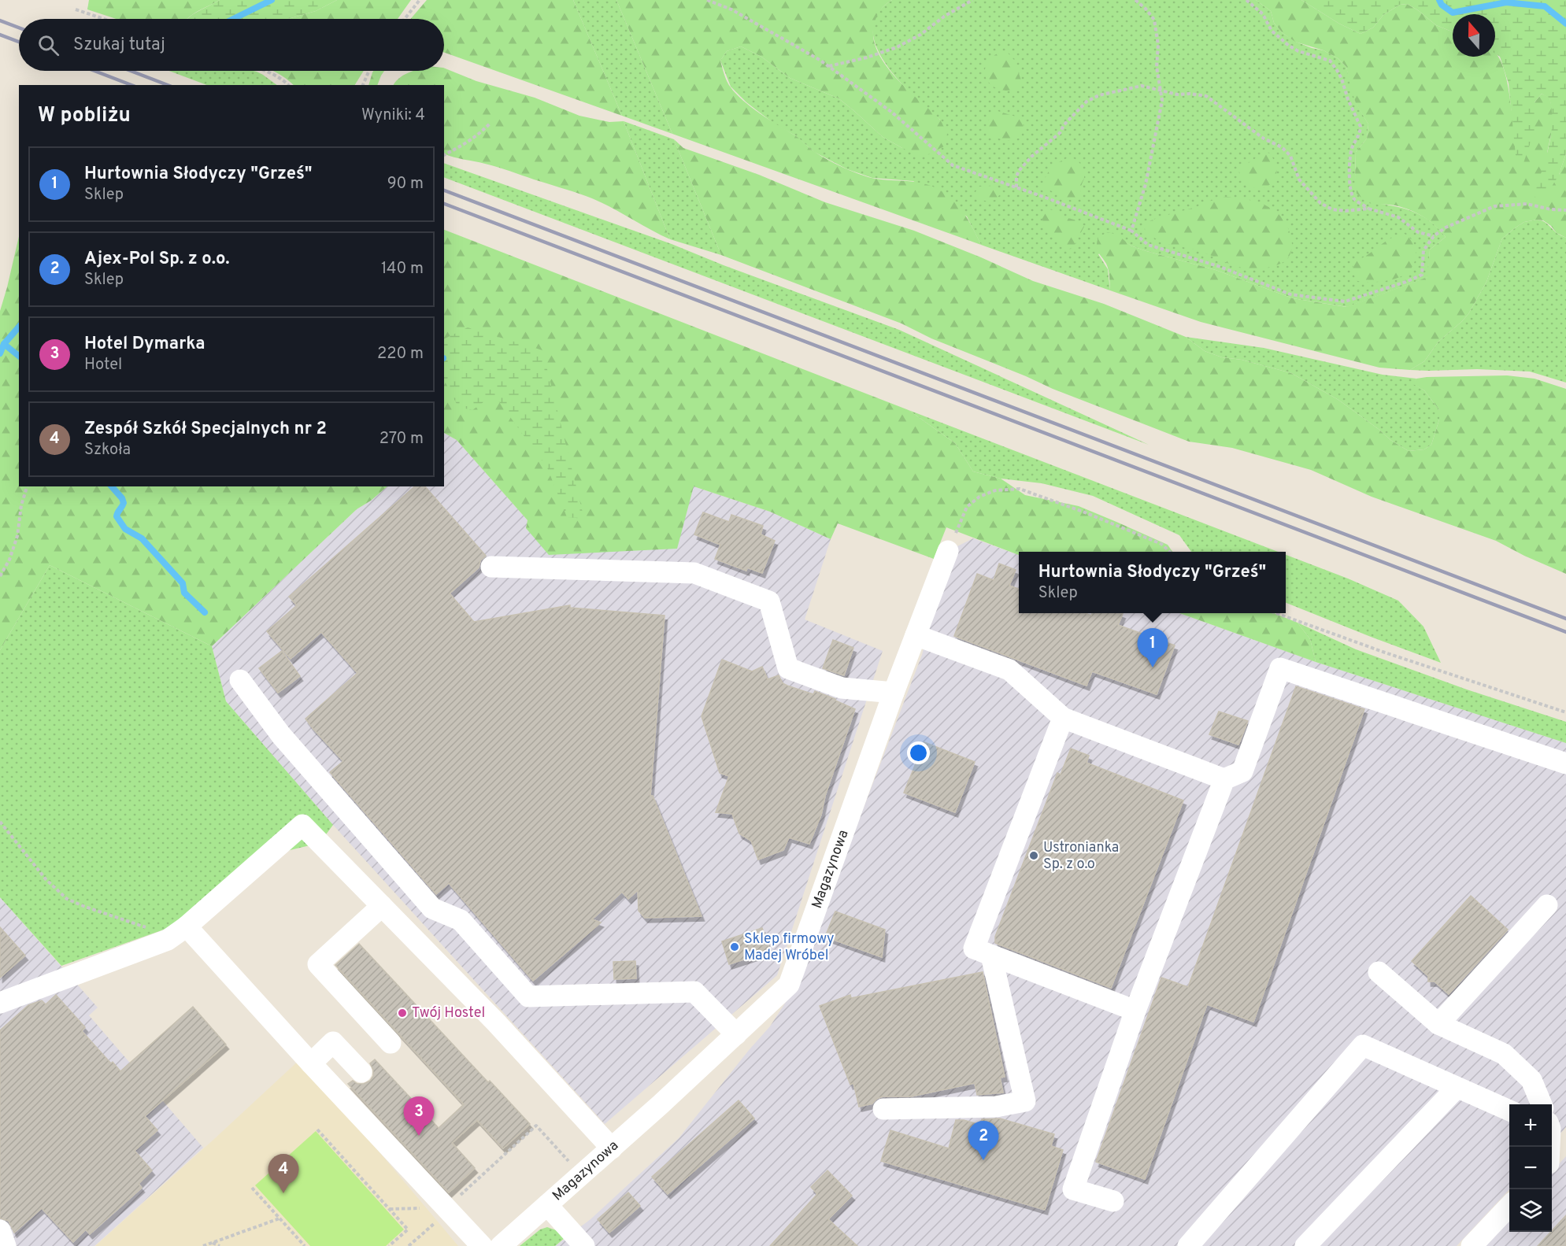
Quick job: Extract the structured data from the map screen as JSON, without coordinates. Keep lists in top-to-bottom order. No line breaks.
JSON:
{"streets":{"lane":["Magazynowa"]},"places":["Ustronianka Sp. z o.o","Sklep firmowy Madej Wróbel","Twój Hostel"],"north":"top","page":{"search":"Szukaj tutaj","heading":["W pobliżu","Wyniki: 4"],"list":[{"mark":"1","name":"Hurtownia Słodyczy \"Grześ\"","note":"Sklep","value":"90 m"},{"mark":"2","name":"Ajex-Pol Sp. z o.o.","note":"Sklep","value":"140 m"},{"mark":"3","name":"Hotel Dymarka","note":"Hotel","value":"220 m"},{"mark":"4","name":"Zespół Szkół Specjalnych nr 2","note":"Szkoła","value":"270 m"}],"popup":["Hurtownia Słodyczy \"Grześ\"","Sklep"],"pins":["1","3","2","4"],"map_buttons":["+","−"]}}
